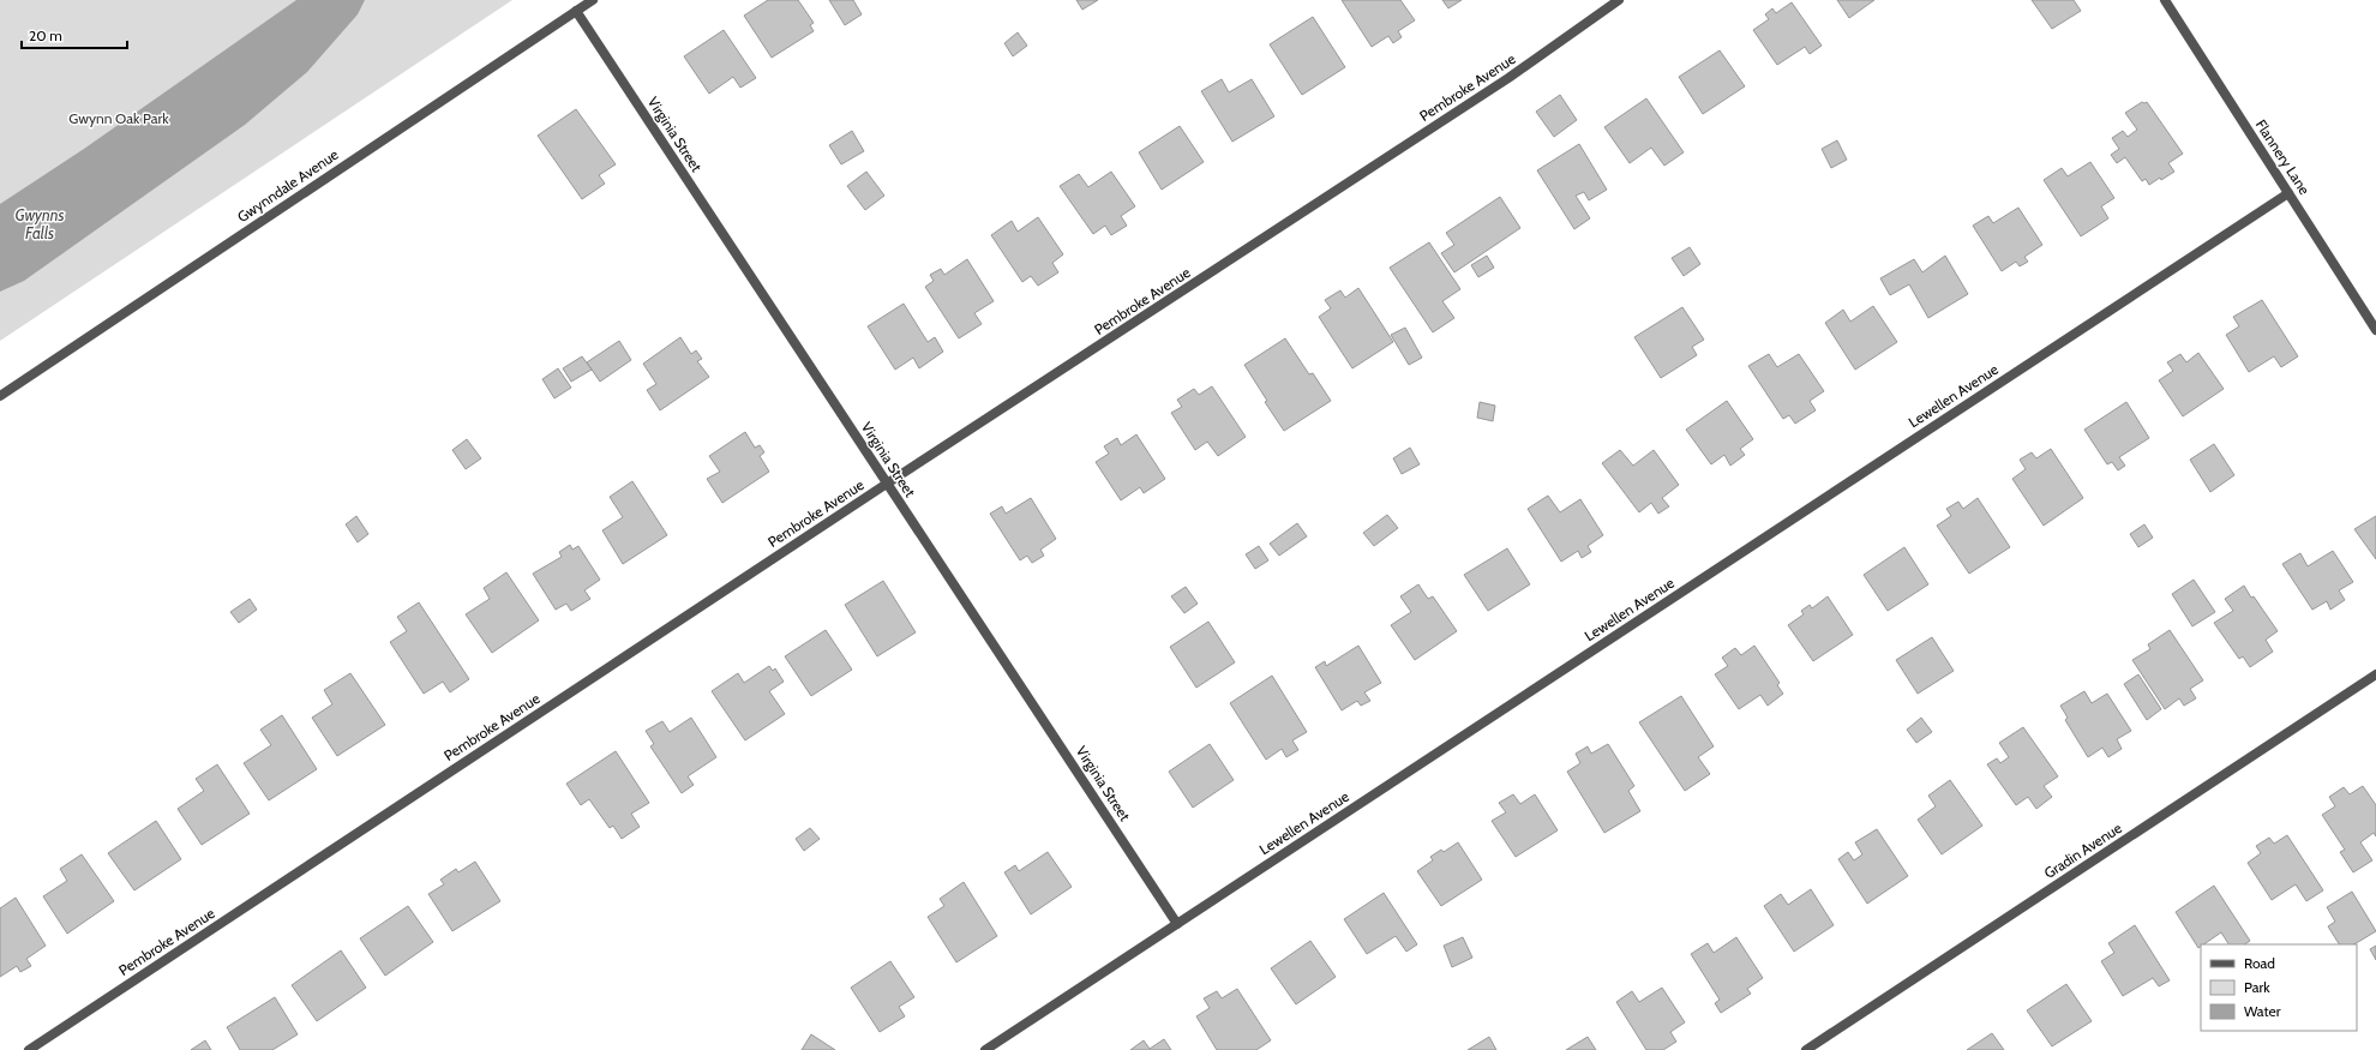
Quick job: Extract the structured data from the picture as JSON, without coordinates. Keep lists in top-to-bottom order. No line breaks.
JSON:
{"streets":{"street":["Pembroke Avenue","Virginia Street","Flannery Lane","Gwynndale Avenue","Lewellen Avenue","Gradin Avenue"]},"crossings":[["Pembroke Avenue","Virginia Street"],["Virginia Street","Gwynndale Avenue"],["Virginia Street","Lewellen Avenue"],["Flannery Lane","Lewellen Avenue"]],"water":["Gwynns Falls"],"parks":["Gwynn Oak Park"],"legend":["Road","Park","Water"],"scale_bar":"20 m"}
